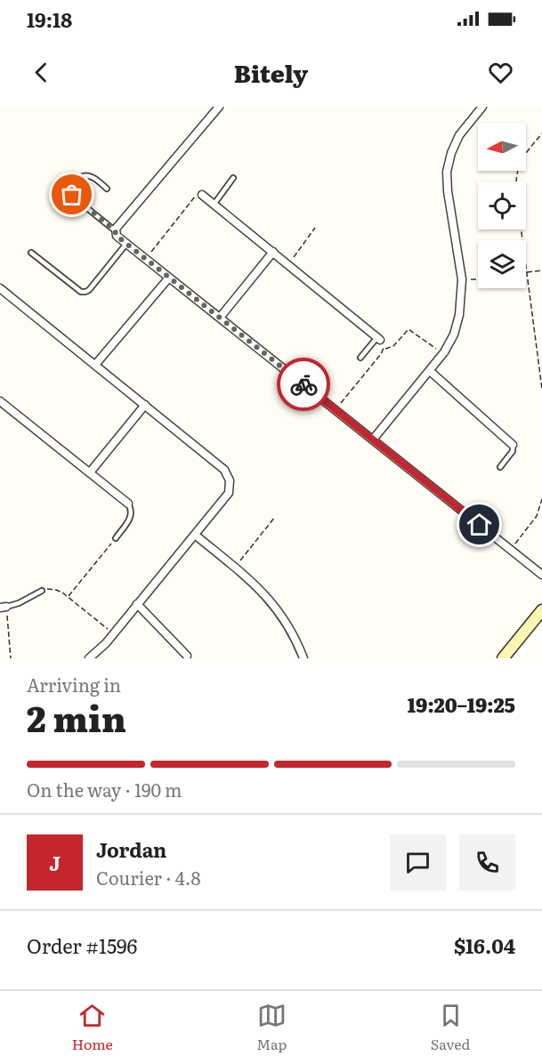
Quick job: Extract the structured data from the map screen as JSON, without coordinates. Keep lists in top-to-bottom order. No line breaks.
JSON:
{"north":"left","page":{"status":"19:18","header":"Bitely","heading":["2 min","Arriving in","19:20–19:25"],"panel":["Jordan","Courier · 4.8","Order #1596","$16.04"],"bar":"On the way · 190 m","round":"J","tabs":["Home","Map","Saved"]}}
